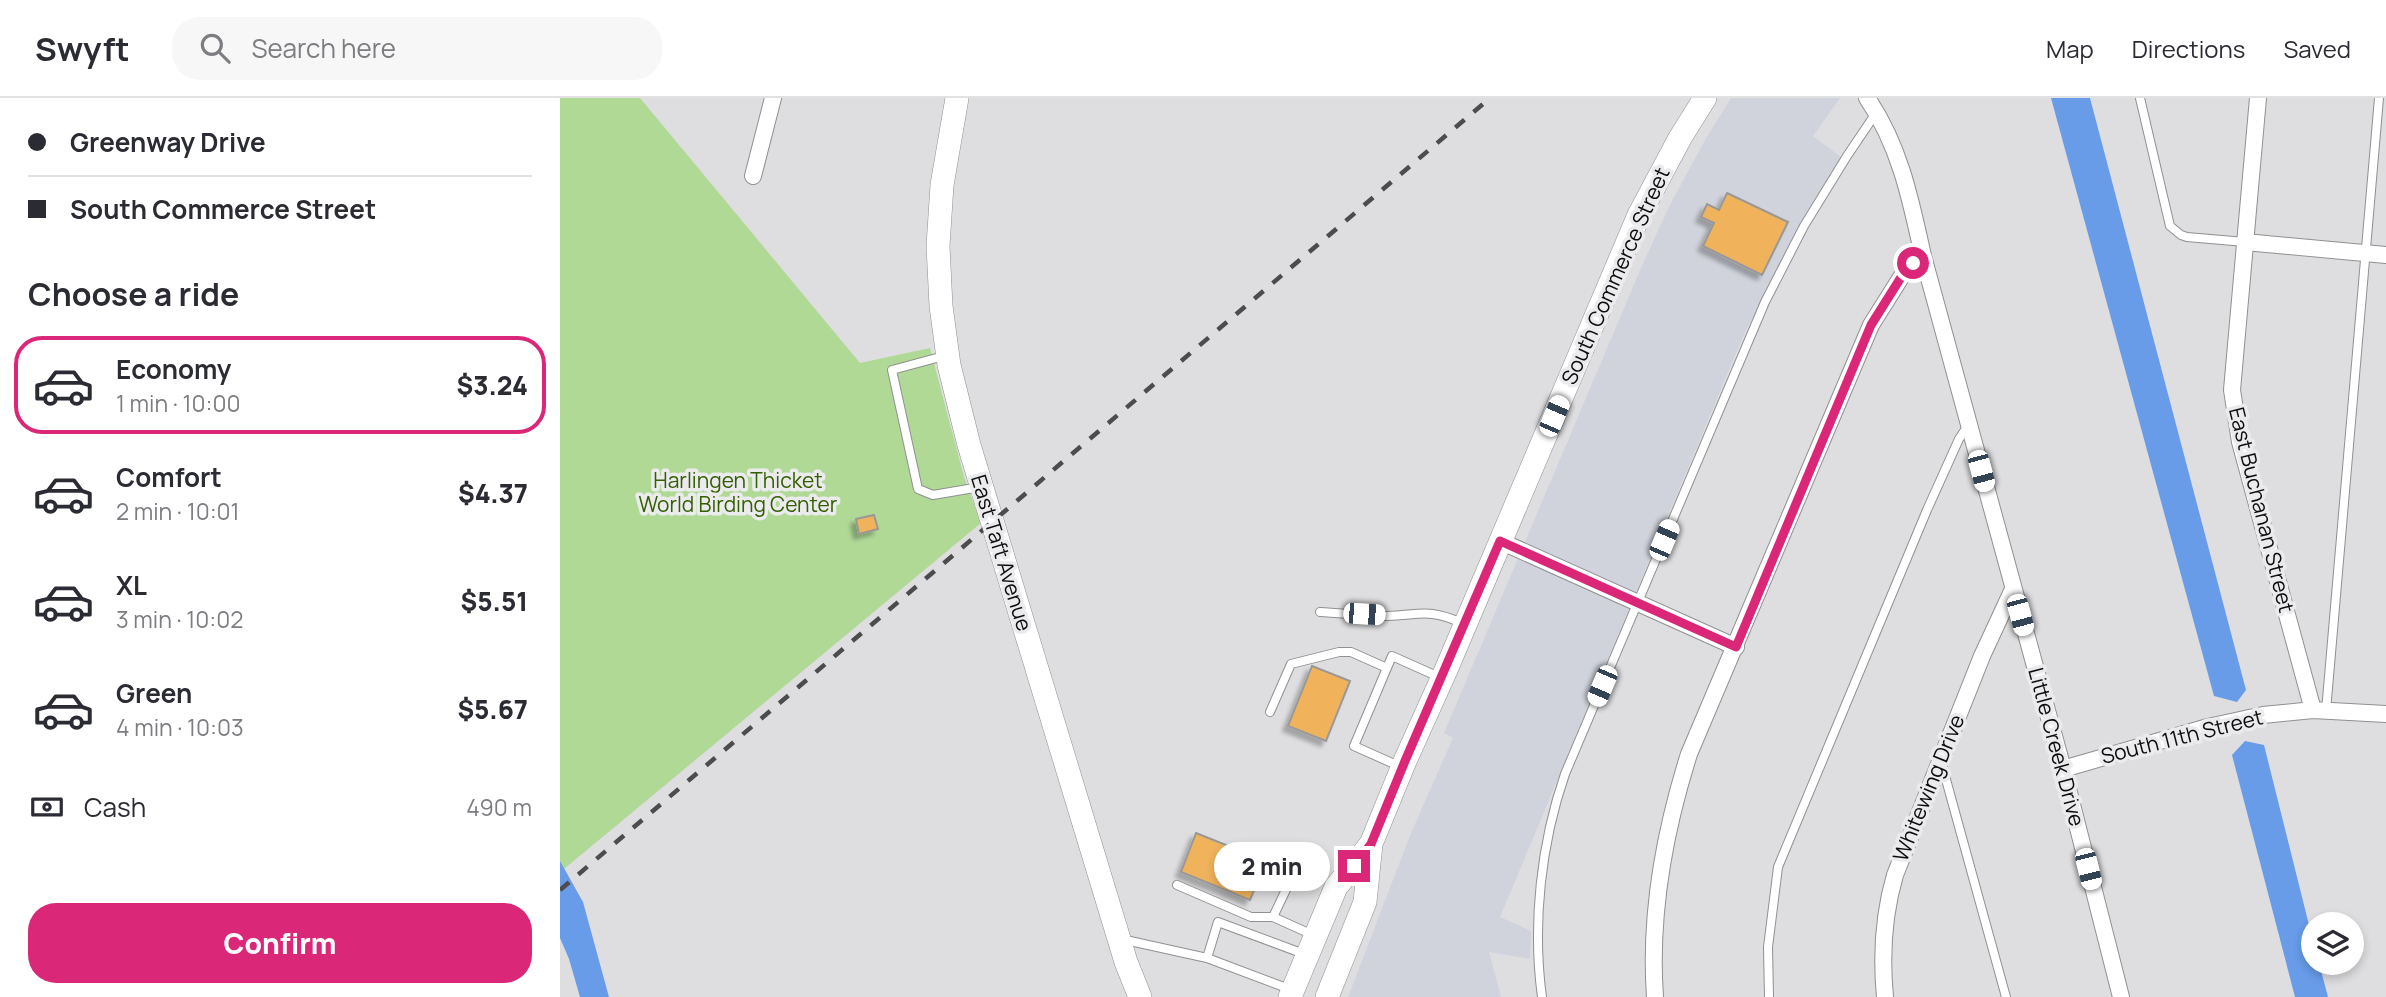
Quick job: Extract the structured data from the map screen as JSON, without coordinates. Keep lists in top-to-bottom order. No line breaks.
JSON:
{"streets":{"main road":["South Commerce Street","East Taft Avenue"],"street":["East Buchanan Street","South 11th Street","Little Creek Drive","Whitewing Drive"]},"crossings":[["East Buchanan Street","South 11th Street"],["South 11th Street","Little Creek Drive"],["Little Creek Drive","Whitewing Drive"]],"parks":["Harlingen Thicket World Birding Center"],"page":{"header":"Swyft","search":"Search here","nav":["Map","Directions","Saved"],"banner":["Greenway Drive","South Commerce Street"],"heading":"Choose a ride","list":[{"name":"Economy","note":"1 min · 10:00","value":"$3.24"},{"name":"Comfort","note":"2 min · 10:01","value":"$4.37"},{"name":"XL","note":"3 min · 10:02","value":"$5.51"},{"name":"Green","note":"4 min · 10:03","value":"$5.67"}],"pay":["Cash","490 m"],"bubble":"2 min","buttons":"Confirm"}}
